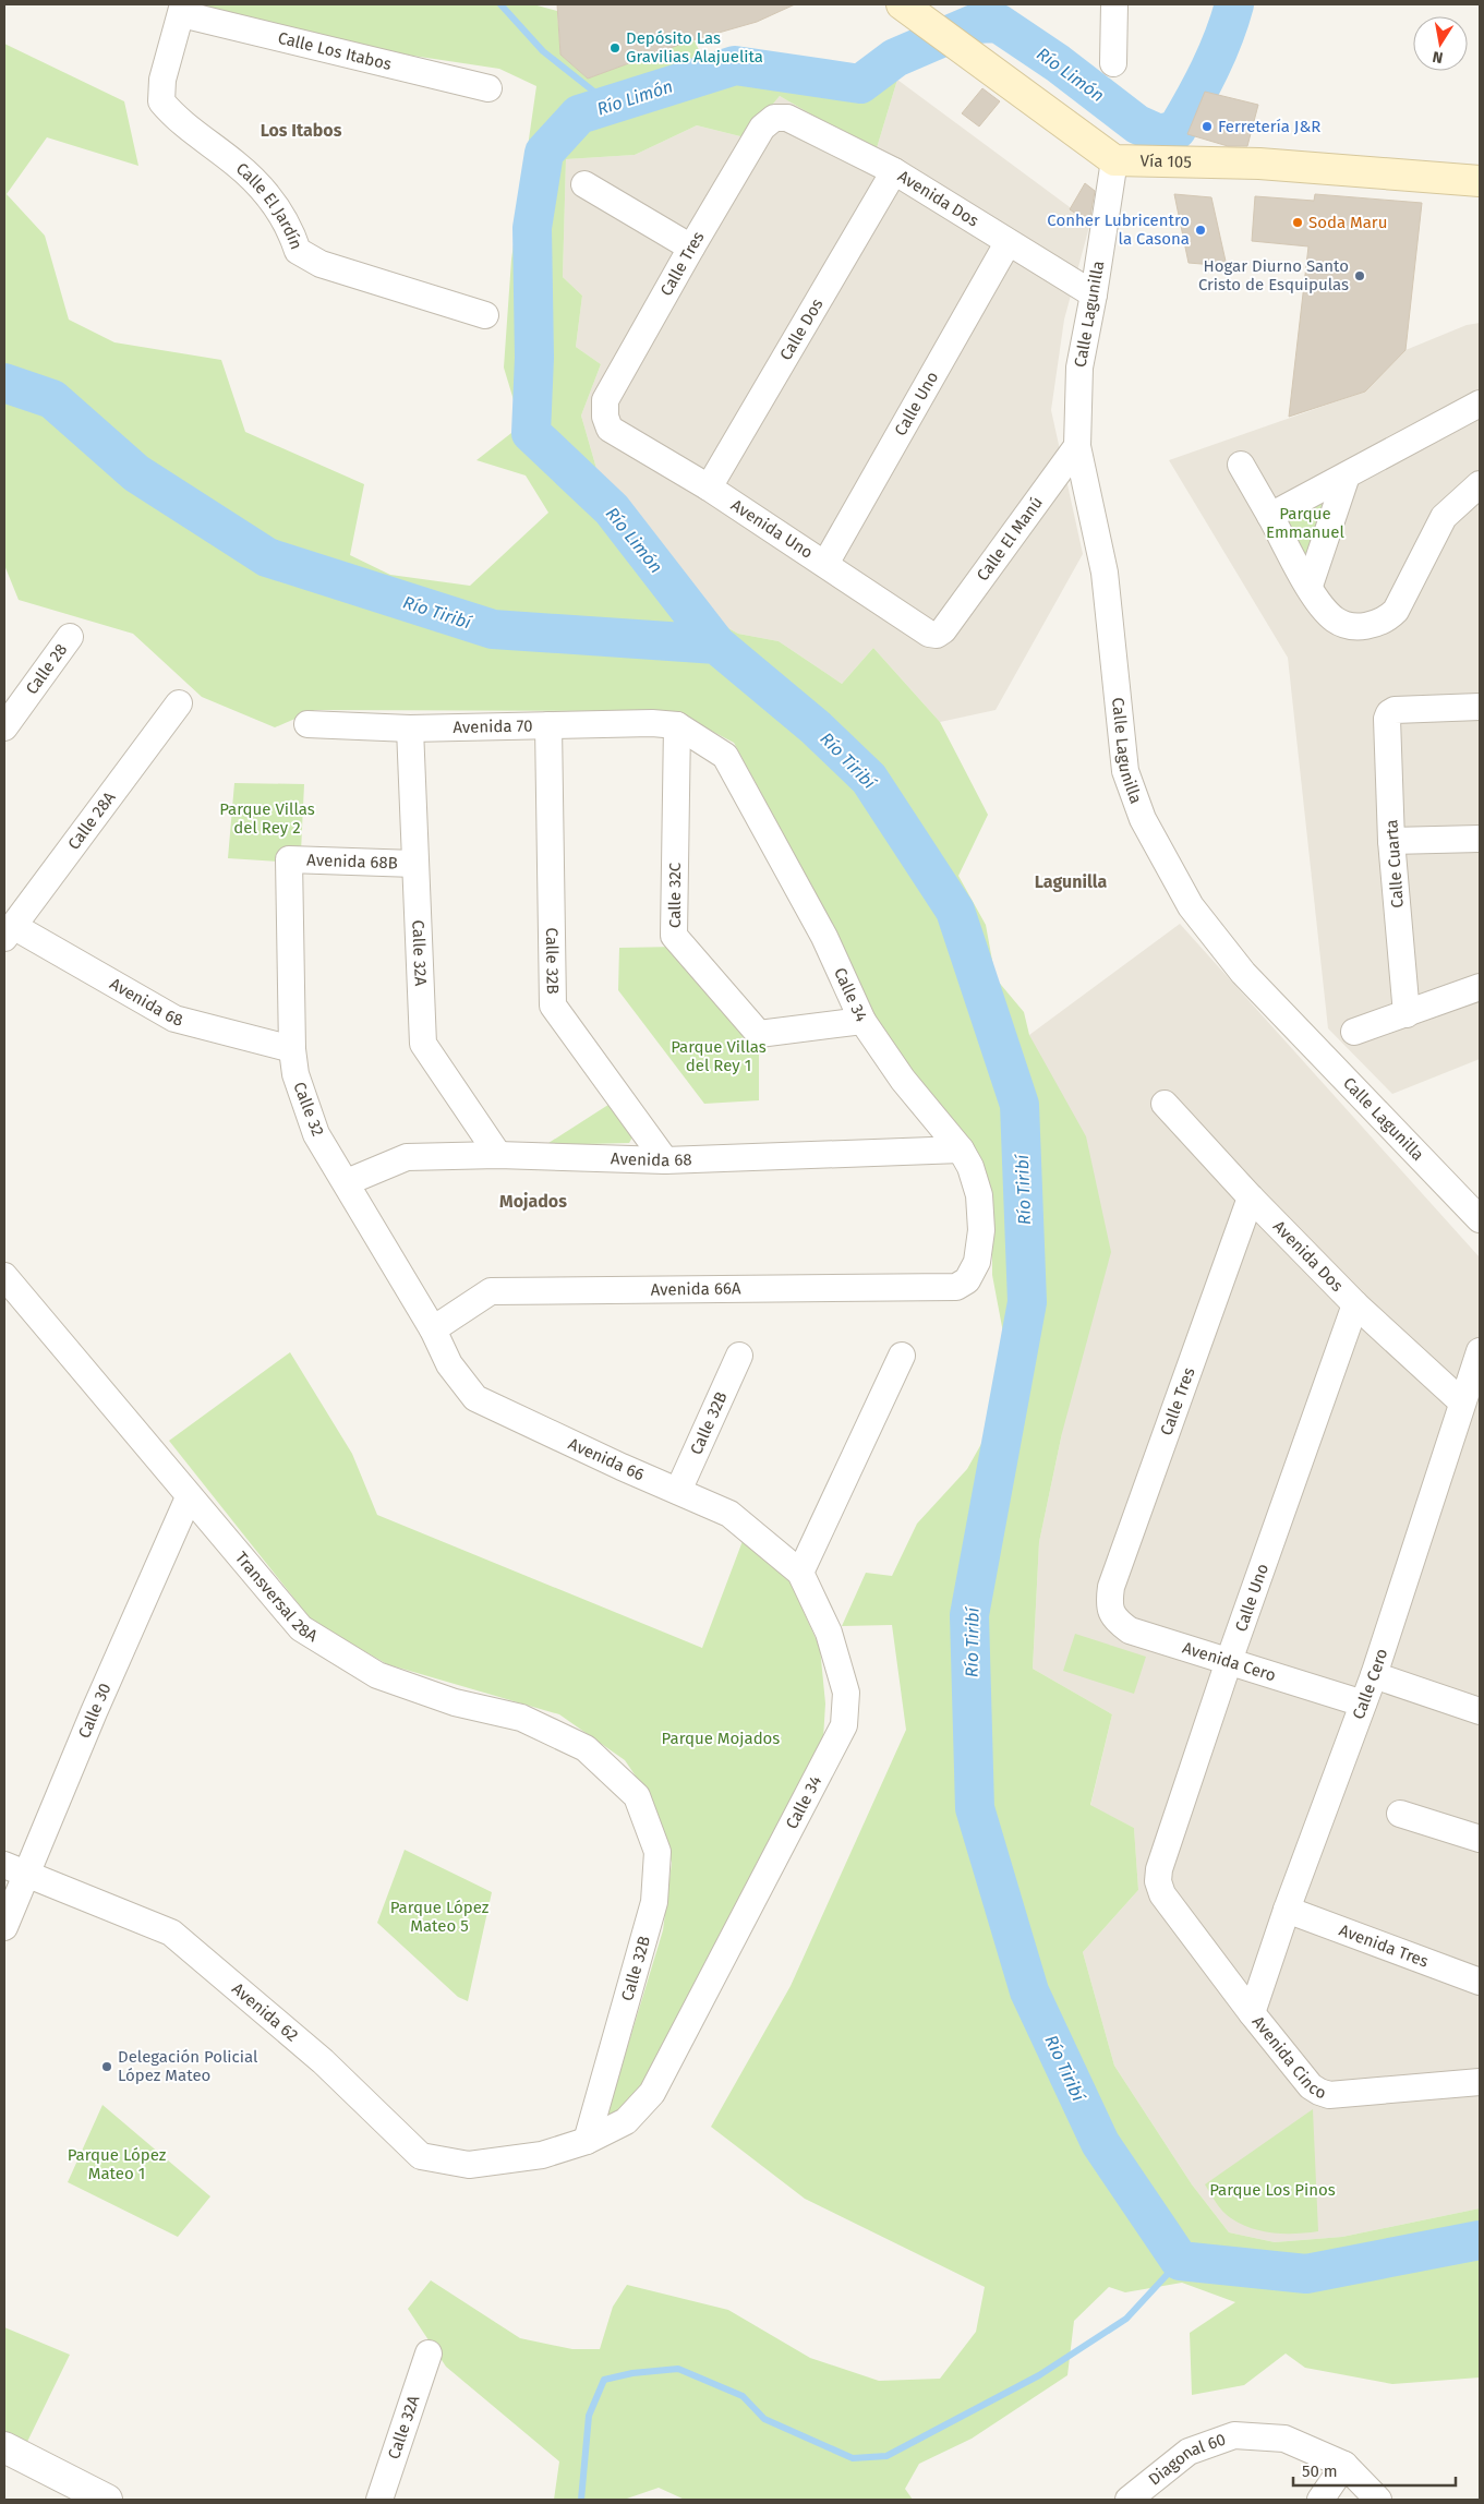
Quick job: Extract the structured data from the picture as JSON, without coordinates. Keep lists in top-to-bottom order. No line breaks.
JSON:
{"streets":{"main road":["Vía 105"],"street":["Calle Los Itabos","Avenida Dos","Calle El Jardín","Calle Tres","Calle Lagunilla","Calle Dos","Calle Uno","Avenida Uno","Calle El Manú","Calle 28","Avenida 70","Calle 28A","Avenida 68B","Calle Cuarta","Calle 32C","Calle 32A","Calle 32B","Calle 34","Avenida 68","Calle 32","Avenida 66A","Avenida 66","Transversal 28A","Avenida Cero","Calle Cero","Calle 30","Avenida Tres","Avenida 62","Avenida Cinco","Diagonal 60"]},"crossings":[["Calle Los Itabos","Calle El Jardín"],["Vía 105","Calle Lagunilla"],["Avenida Dos","Calle Tres"],["Avenida Dos","Calle Lagunilla"],["Avenida Dos","Calle Dos"],["Avenida Dos","Calle Uno"],["Avenida Dos","Calle Cero"],["Calle Tres","Avenida Uno"],["Calle Tres","Avenida Cero"],["Calle Lagunilla","Calle El Manú"],["Calle Dos","Avenida Uno"],["Calle Uno","Avenida Uno"],["Calle Uno","Avenida Cero"],["Calle Uno","Avenida Cinco"],["Avenida Uno","Calle El Manú"],["Avenida 70","Calle 32C"],["Avenida 70","Calle 32A"],["Avenida 70","Calle 32B"],["Avenida 70","Calle 34"],["Calle 28A","Avenida 68"],["Avenida 68B","Calle 32A"],["Avenida 68B","Calle 32"],["Calle 32C","Calle 34"],["Calle 32A","Avenida 68"],["Calle 32B","Calle 34"],["Calle 32B","Avenida 68"],["Calle 32B","Avenida 66"],["Calle 32B","Transversal 28A"],["Calle 34","Avenida 68"],["Calle 34","Avenida 66A"],["Calle 34","Avenida 66"],["Calle 34","Avenida 62"],["Avenida 68","Calle 32"],["Calle 32","Avenida 66A"],["Calle 32","Avenida 66"],["Avenida 66A","Avenida 66"],["Transversal 28A","Calle 30"],["Avenida Cero","Calle Cero"],["Calle Cero","Avenida Tres"],["Calle Cero","Avenida Cinco"],["Calle 30","Avenida 62"]],"districts":["Los Itabos","Lagunilla","Mojados"],"water":["Río Limón","Río Tiribí"],"parks":["Parque Emmanuel","Parque Villas del Rey 2","Parque Villas del Rey 1","Parque Mojados","Parque López Mateo 5","Parque López Mateo 1","Parque Los Pinos"],"places":["Depósito Las Gravilias Alajuelita","Ferretería J&R","Soda Maru","Conher Lubricentro la Casona","Hogar Diurno Santo Cristo de Esquipulas","Delegación Policial López Mateo"],"scale_bar":"50 m","north":"bottom"}
